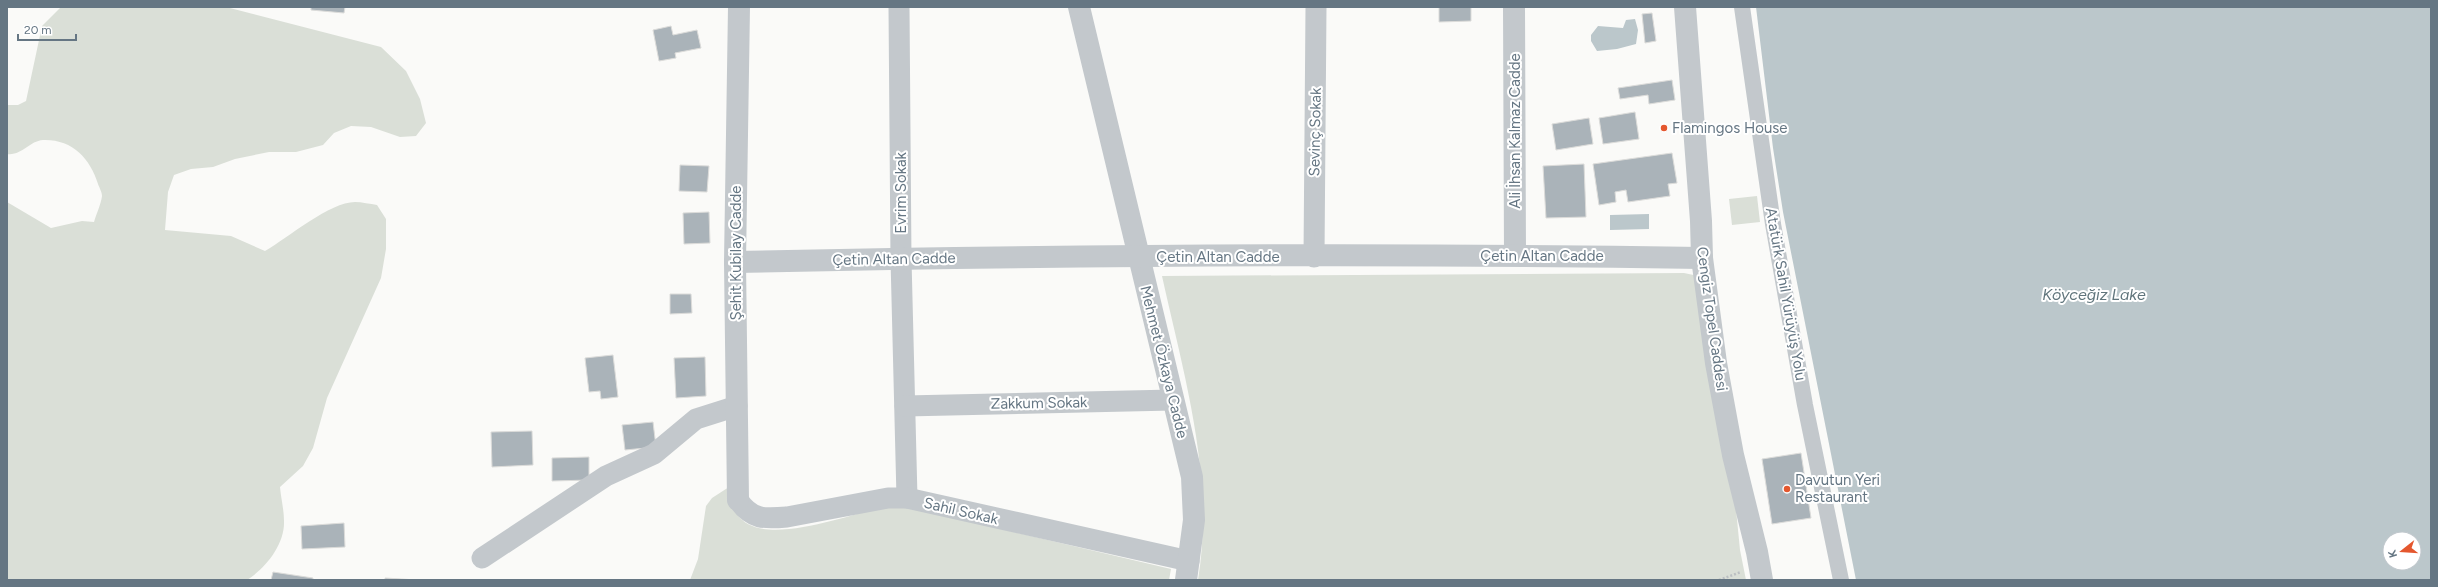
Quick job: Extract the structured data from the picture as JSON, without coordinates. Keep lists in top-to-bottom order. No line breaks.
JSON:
{"streets":{"street":["Ali İhsan Kalmaz Cadde","Sevinç Sokak","Evrim Sokak","Şehit Kubilay Cadde","Çetin Altan Cadde","Atatürk Sahil Yürüyüş Yolu","Cengiz Topel Caddesi","Mehmet Özkaya Cadde","Zakkum Sokak","Sahil Sokak"]},"crossings":[["Ali İhsan Kalmaz Cadde","Çetin Altan Cadde"],["Sevinç Sokak","Çetin Altan Cadde"],["Evrim Sokak","Çetin Altan Cadde"],["Evrim Sokak","Zakkum Sokak"],["Evrim Sokak","Sahil Sokak"],["Şehit Kubilay Cadde","Çetin Altan Cadde"],["Şehit Kubilay Cadde","Sahil Sokak"],["Çetin Altan Cadde","Cengiz Topel Caddesi"],["Çetin Altan Cadde","Mehmet Özkaya Cadde"],["Mehmet Özkaya Cadde","Zakkum Sokak"],["Mehmet Özkaya Cadde","Sahil Sokak"]],"water":["Köyceğiz Lake"],"places":["Flamingos House","Davutun Yeri Restaurant"],"scale_bar":"20 m","north":"left"}
